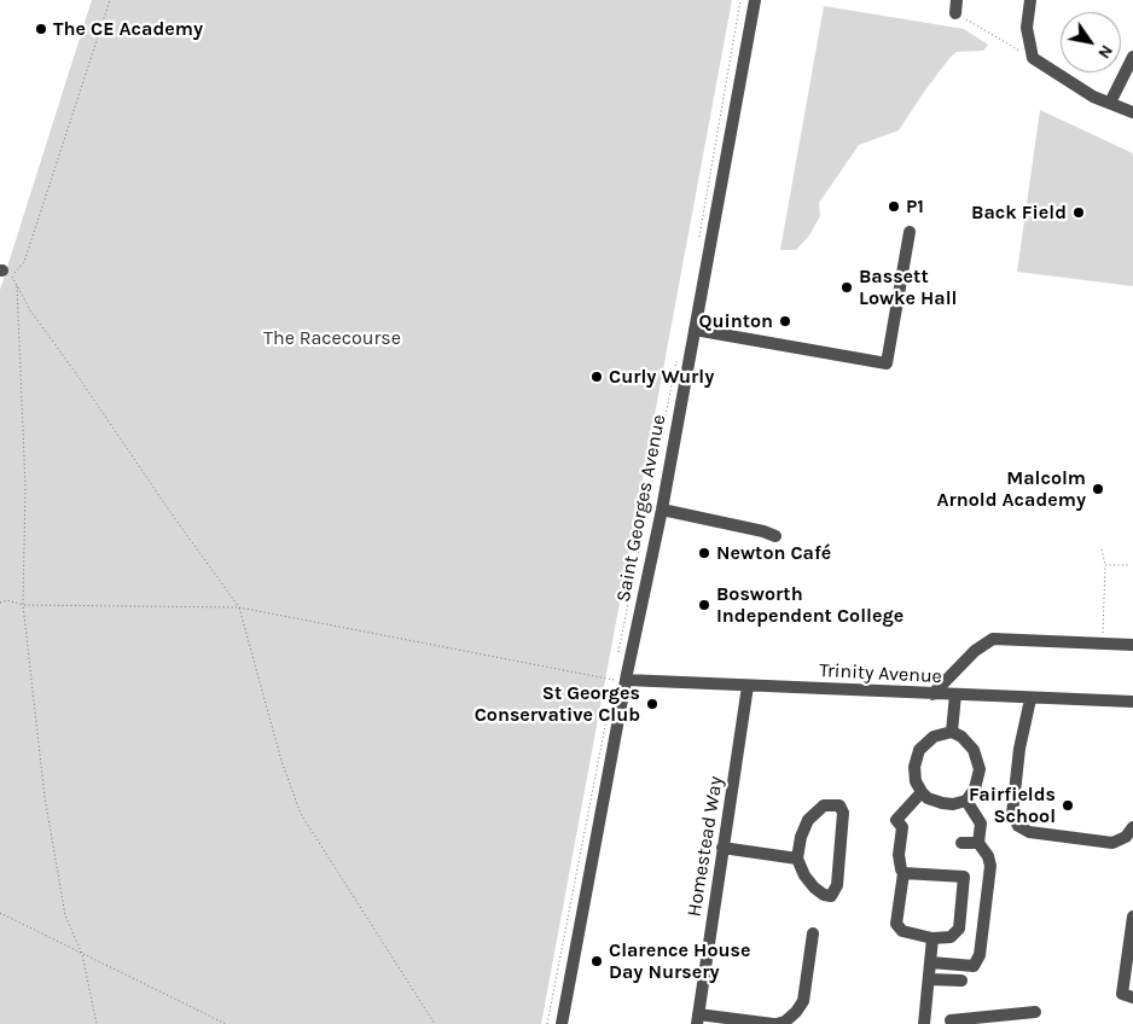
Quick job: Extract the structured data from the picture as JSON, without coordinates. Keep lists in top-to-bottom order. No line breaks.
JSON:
{"streets":{"street":["Saint Georges Avenue","Trinity Avenue","Homestead Way"]},"crossings":[["Saint Georges Avenue","Trinity Avenue"],["Trinity Avenue","Homestead Way"]],"parks":["The Racecourse"],"places":["The CE Academy","P1","Back Field","Bassett Lowke Hall","Quinton","Curly Wurly","Malcolm Arnold Academy","Newton Café","Bosworth Independent College","St Georges Conservative Club","Fairfields School","Clarence House Day Nursery"],"north":"bottom right"}
